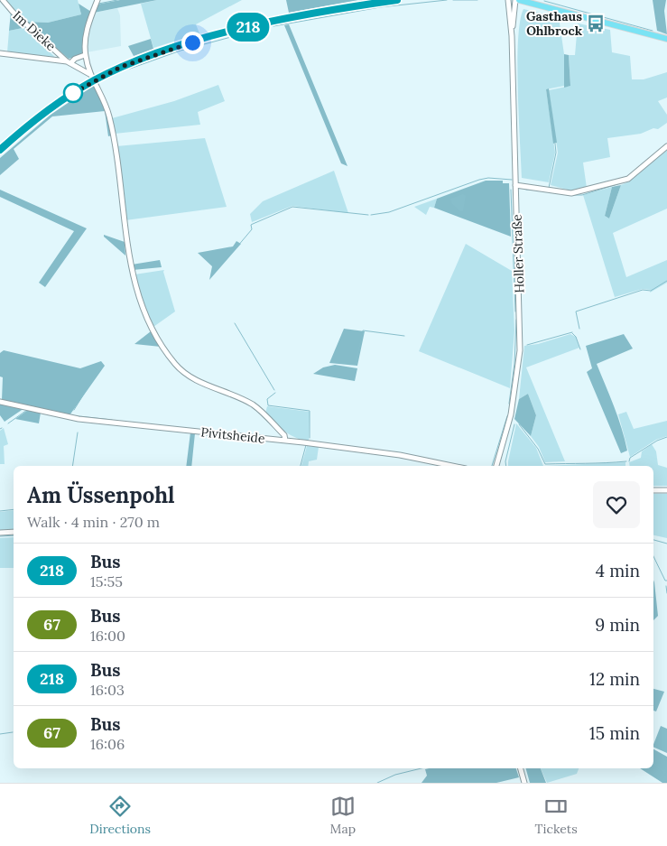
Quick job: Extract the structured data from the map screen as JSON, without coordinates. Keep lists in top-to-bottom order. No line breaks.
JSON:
{"streets":{"street":["Im Dieke","Holler Straße","Pivitsheide"]},"places":{"bus stop":["Gasthaus Ohlbrock"]},"lines":["bus line 218"],"page":{"on_map":"218","heading":["Am Üssenpohl","Walk · 4 min · 270 m"],"list":[{"mark":"218","name":"Bus","note":"15:55","value":"4 min"},{"mark":"67","name":"Bus","note":"16:00","value":"9 min"},{"mark":"218","name":"Bus","note":"16:03","value":"12 min"},{"mark":"67","name":"Bus","note":"16:06","value":"15 min"}],"tabs":["Directions","Map","Tickets"]}}
